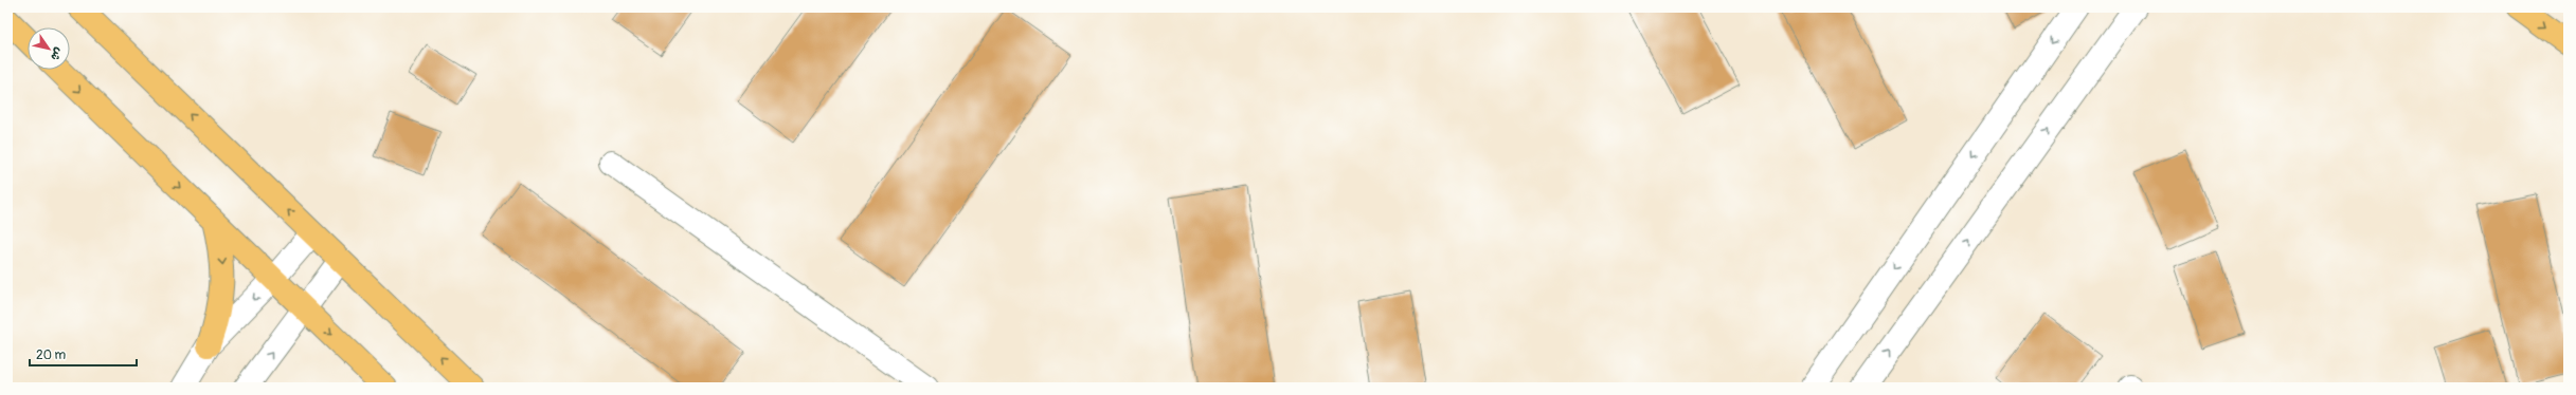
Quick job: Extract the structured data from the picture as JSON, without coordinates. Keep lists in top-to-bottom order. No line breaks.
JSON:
{"scale_bar":"20 m","north":"bottom right"}
